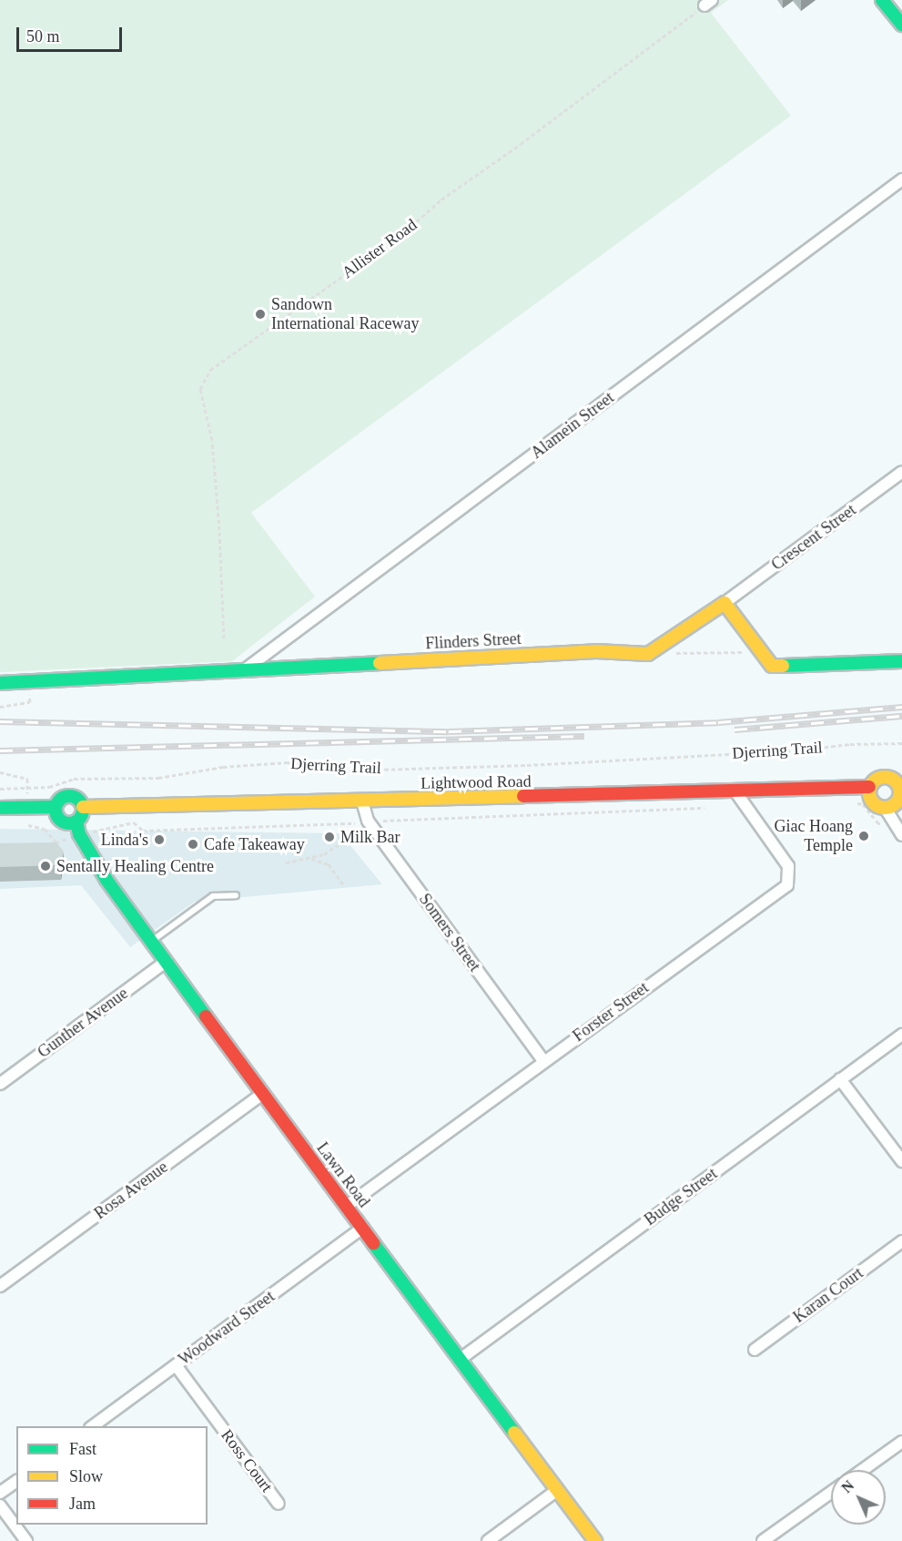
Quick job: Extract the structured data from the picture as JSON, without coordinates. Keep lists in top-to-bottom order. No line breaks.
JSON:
{"streets":{"street":["Alamein Street","Crescent Street","Flinders Street","Lightwood Road","Somers Street","Forster Street","Gunther Avenue","Lawn Road","Rosa Avenue","Budge Street","Karan Court","Woodward Street","Ross Court"],"path":["Allister Road","Djerring Trail"]},"crossings":[["Alamein Street","Flinders Street"],["Lightwood Road","Somers Street"],["Lightwood Road","Forster Street"],["Lightwood Road","Lawn Road"],["Somers Street","Forster Street"],["Forster Street","Lawn Road"],["Gunther Avenue","Lawn Road"],["Lawn Road","Rosa Avenue"],["Lawn Road","Budge Street"],["Lawn Road","Woodward Street"],["Woodward Street","Ross Court"]],"places":["Sandown International Raceway","Giac Hoang Temple","Milk Bar","Linda's","Cafe Takeaway","Sentally Healing Centre"],"legend":["Fast","Slow","Jam"],"scale_bar":"50 m","north":"top left"}
